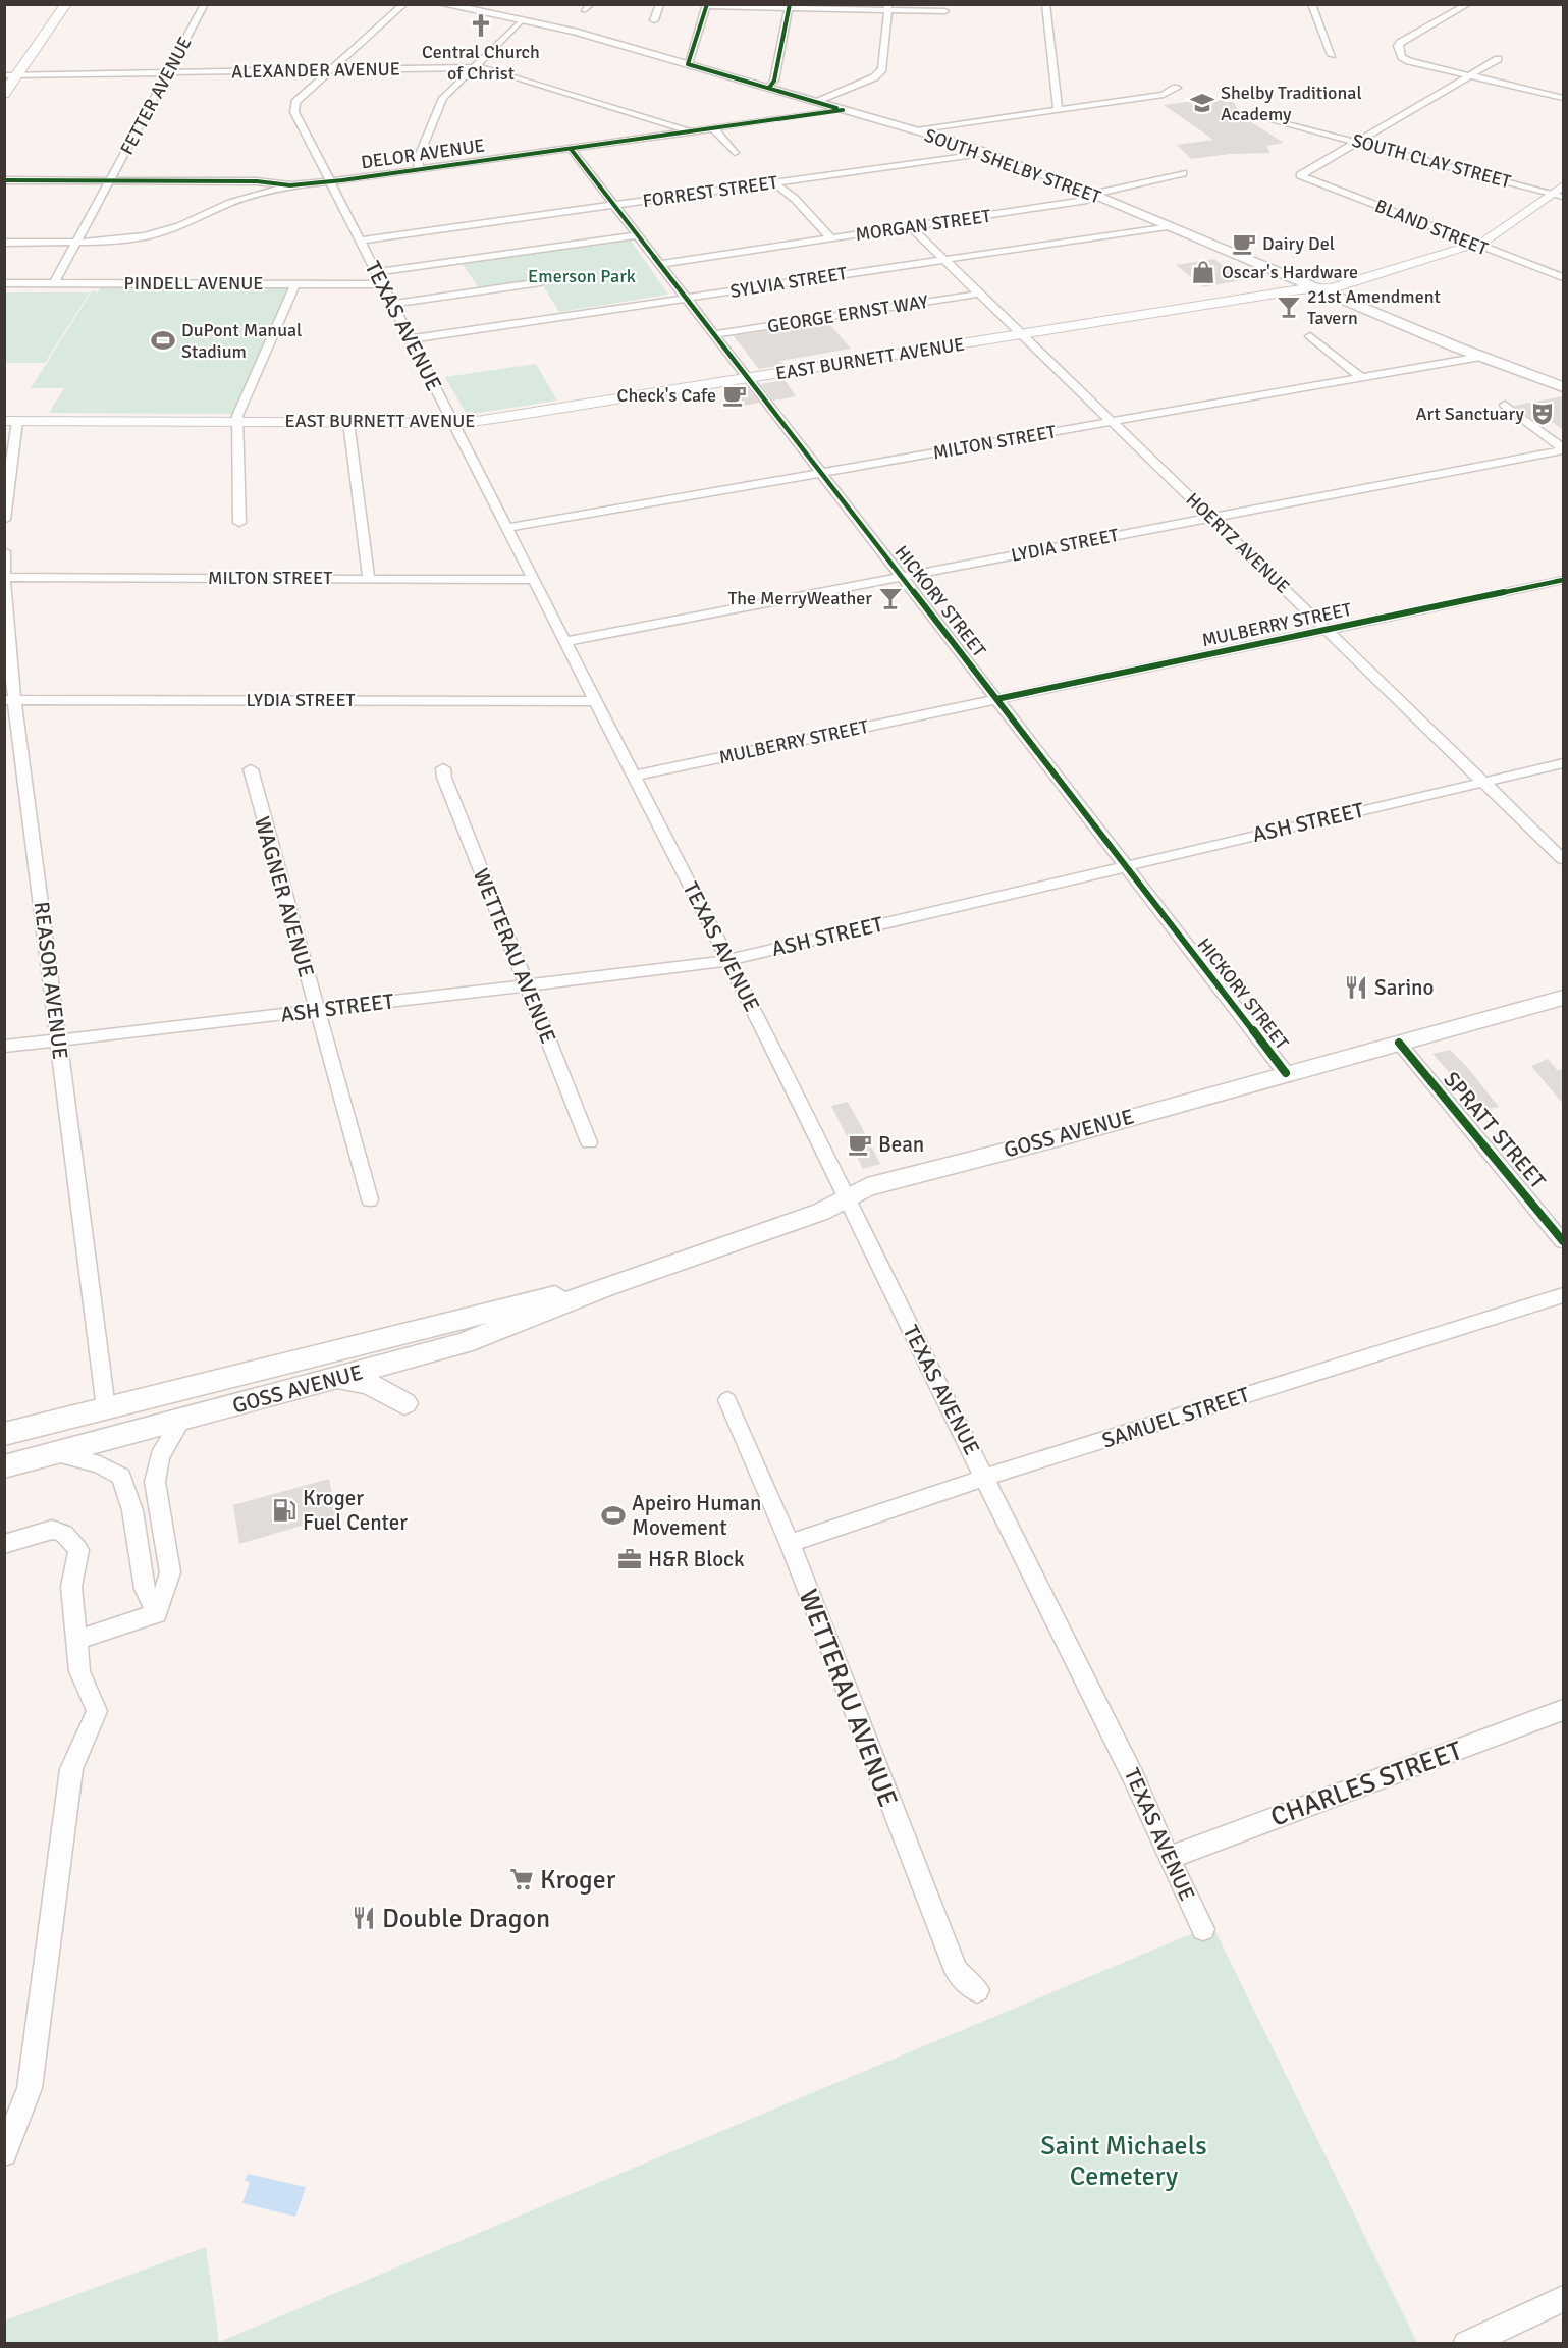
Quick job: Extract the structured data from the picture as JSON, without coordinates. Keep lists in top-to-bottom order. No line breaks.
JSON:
{"streets":{"main road":["SOUTH SHELBY STREET","GOSS AVENUE"],"street":["ALEXANDER AVENUE","FETTER AVENUE","DELOR AVENUE","SOUTH CLAY STREET","FORREST STREET","MORGAN STREET","BLAND STREET","SYLVIA STREET","PINDELL AVENUE","GEORGE ERNST WAY","TEXAS AVENUE","EAST BURNETT AVENUE","MILTON STREET","HOERTZ AVENUE","LYDIA STREET","HICKORY STREET","MULBERRY STREET","ASH STREET","WAGNER AVENUE","WETTERAU AVENUE","REASOR AVENUE","SPRATT STREET","SAMUEL STREET","CHARLES STREET"]},"crossings":[["ALEXANDER AVENUE","FETTER AVENUE"],["ALEXANDER AVENUE","DELOR AVENUE"],["ALEXANDER AVENUE","TEXAS AVENUE"],["FETTER AVENUE","DELOR AVENUE"],["FETTER AVENUE","PINDELL AVENUE"],["DELOR AVENUE","SOUTH SHELBY STREET"],["DELOR AVENUE","TEXAS AVENUE"],["DELOR AVENUE","HICKORY STREET"],["SOUTH CLAY STREET","BLAND STREET"],["SOUTH CLAY STREET","EAST BURNETT AVENUE"],["SOUTH SHELBY STREET","FORREST STREET"],["SOUTH SHELBY STREET","MORGAN STREET"],["SOUTH SHELBY STREET","SYLVIA STREET"],["SOUTH SHELBY STREET","EAST BURNETT AVENUE"],["SOUTH SHELBY STREET","MILTON STREET"],["FORREST STREET","TEXAS AVENUE"],["FORREST STREET","HICKORY STREET"],["MORGAN STREET","HOERTZ AVENUE"],["MORGAN STREET","HICKORY STREET"],["BLAND STREET","EAST BURNETT AVENUE"],["SYLVIA STREET","TEXAS AVENUE"],["SYLVIA STREET","HOERTZ AVENUE"],["SYLVIA STREET","HICKORY STREET"],["PINDELL AVENUE","TEXAS AVENUE"],["GEORGE ERNST WAY","HOERTZ AVENUE"],["GEORGE ERNST WAY","HICKORY STREET"],["TEXAS AVENUE","EAST BURNETT AVENUE"],["TEXAS AVENUE","MILTON STREET"],["TEXAS AVENUE","LYDIA STREET"],["TEXAS AVENUE","MULBERRY STREET"],["TEXAS AVENUE","ASH STREET"],["TEXAS AVENUE","GOSS AVENUE"],["TEXAS AVENUE","SAMUEL STREET"],["TEXAS AVENUE","CHARLES STREET"],["EAST BURNETT AVENUE","HOERTZ AVENUE"],["EAST BURNETT AVENUE","HICKORY STREET"],["MILTON STREET","HOERTZ AVENUE"],["MILTON STREET","HICKORY STREET"],["MILTON STREET","REASOR AVENUE"],["HOERTZ AVENUE","LYDIA STREET"],["HOERTZ AVENUE","MULBERRY STREET"],["HOERTZ AVENUE","ASH STREET"],["LYDIA STREET","HICKORY STREET"],["LYDIA STREET","REASOR AVENUE"],["HICKORY STREET","MULBERRY STREET"],["HICKORY STREET","ASH STREET"],["HICKORY STREET","GOSS AVENUE"],["ASH STREET","WAGNER AVENUE"],["ASH STREET","WETTERAU AVENUE"],["ASH STREET","REASOR AVENUE"],["WETTERAU AVENUE","SAMUEL STREET"],["REASOR AVENUE","GOSS AVENUE"],["SPRATT STREET","GOSS AVENUE"]],"parks":["Emerson Park","Saint Michaels Cemetery"],"places":{"church":["Central Church of Christ"],"school or university":["Shelby Traditional Academy"],"cafe":["Dairy Del","Check's Cafe","Bean"],"shop":["Oscar's Hardware"],"bar":["21st Amendment Tavern","The MerryWeather"],"sports":["DuPont Manual Stadium","Apeiro Human Movement"],"theatre":["Art Sanctuary"],"restaurant":["Sarino","Double Dragon"],"fuel station":["Kroger Fuel Center"],"office":["H&R Block"],"supermarket":["Kroger"]}}
